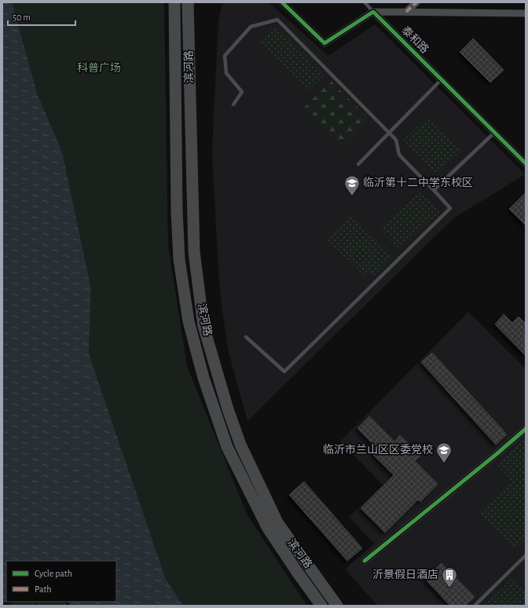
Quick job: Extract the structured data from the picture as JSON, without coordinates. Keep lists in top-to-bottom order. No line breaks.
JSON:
{"streets":{"main road":["滨河路"],"street":["泰和路"]},"parks":["科普广场"],"places":{"school or university":["临沂第十二中学东校区","临沂市兰山区区委党校"],"building":["沂景假日酒店"]},"legend":["Cycle path","Path"],"scale_bar":"50 m"}
